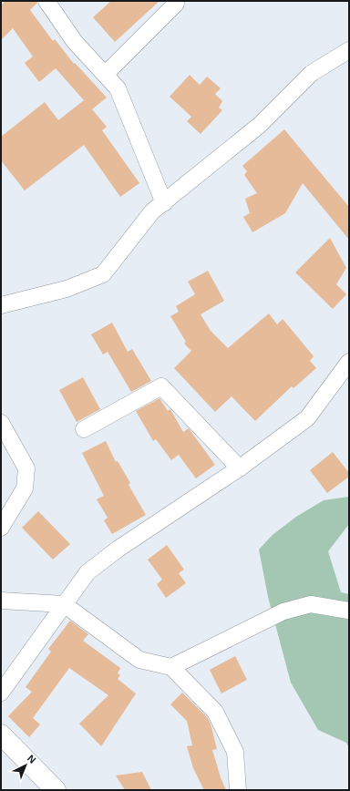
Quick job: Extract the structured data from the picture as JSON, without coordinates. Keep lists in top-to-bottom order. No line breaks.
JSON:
{"north":"top right"}
